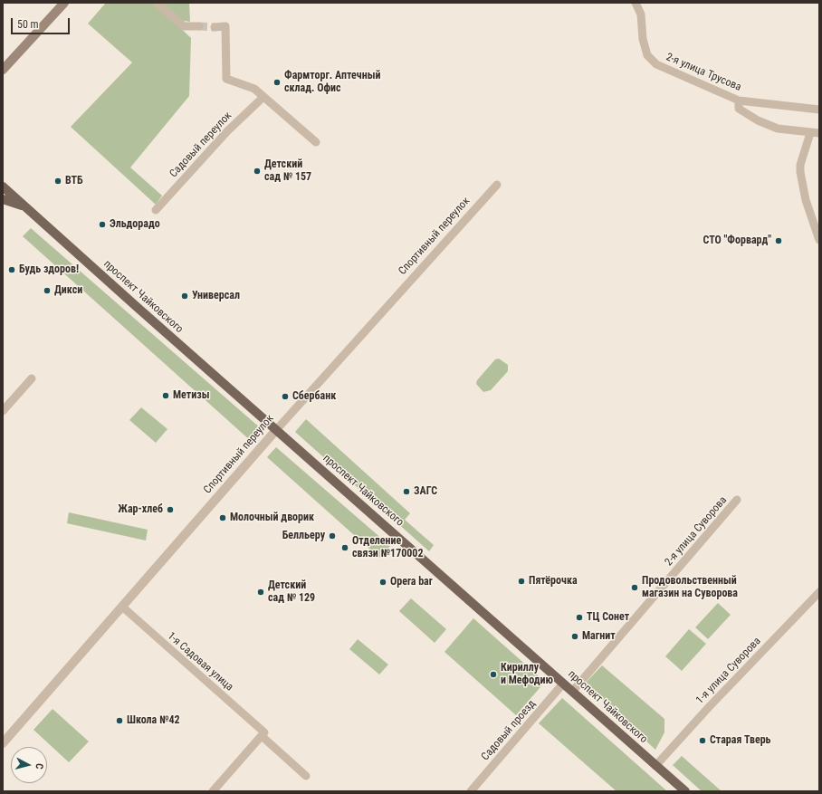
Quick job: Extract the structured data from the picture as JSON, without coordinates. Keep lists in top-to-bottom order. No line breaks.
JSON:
{"streets":{"main road":["проспект Чайковского"],"street":["2-я улица Трусова","Садовый переулок","Спортивный переулок","2-я улица Суворова","1-я Садовая улица","1-я улица Суворова","Садовый проезд"]},"crossings":[["Спортивный переулок","проспект Чайковского"],["Спортивный переулок","1-я Садовая улица"],["проспект Чайковского","2-я улица Суворова"],["проспект Чайковского","1-я улица Суворова"],["проспект Чайковского","Садовый проезд"]],"places":["Фармторг. Аптечный склад. Офис","Детский сад № 157","ВТБ","Эльдорадо","СТО \"Форвард\"","Будь здоров!","Дикси","Универсал","Метизы","Сбербанк","ЗАГС","Жар-хлеб","Молочный дворик","Белльеру","Отделение связи №170002","Пятёрочка","Opera bar","Продовольственный магазин на Суворова","Детский сад № 129","ТЦ Сонет","Магнит","Кириллу и Мефодию","Школа №42","Старая Тверь"],"scale_bar":"50 m","north":"right"}
